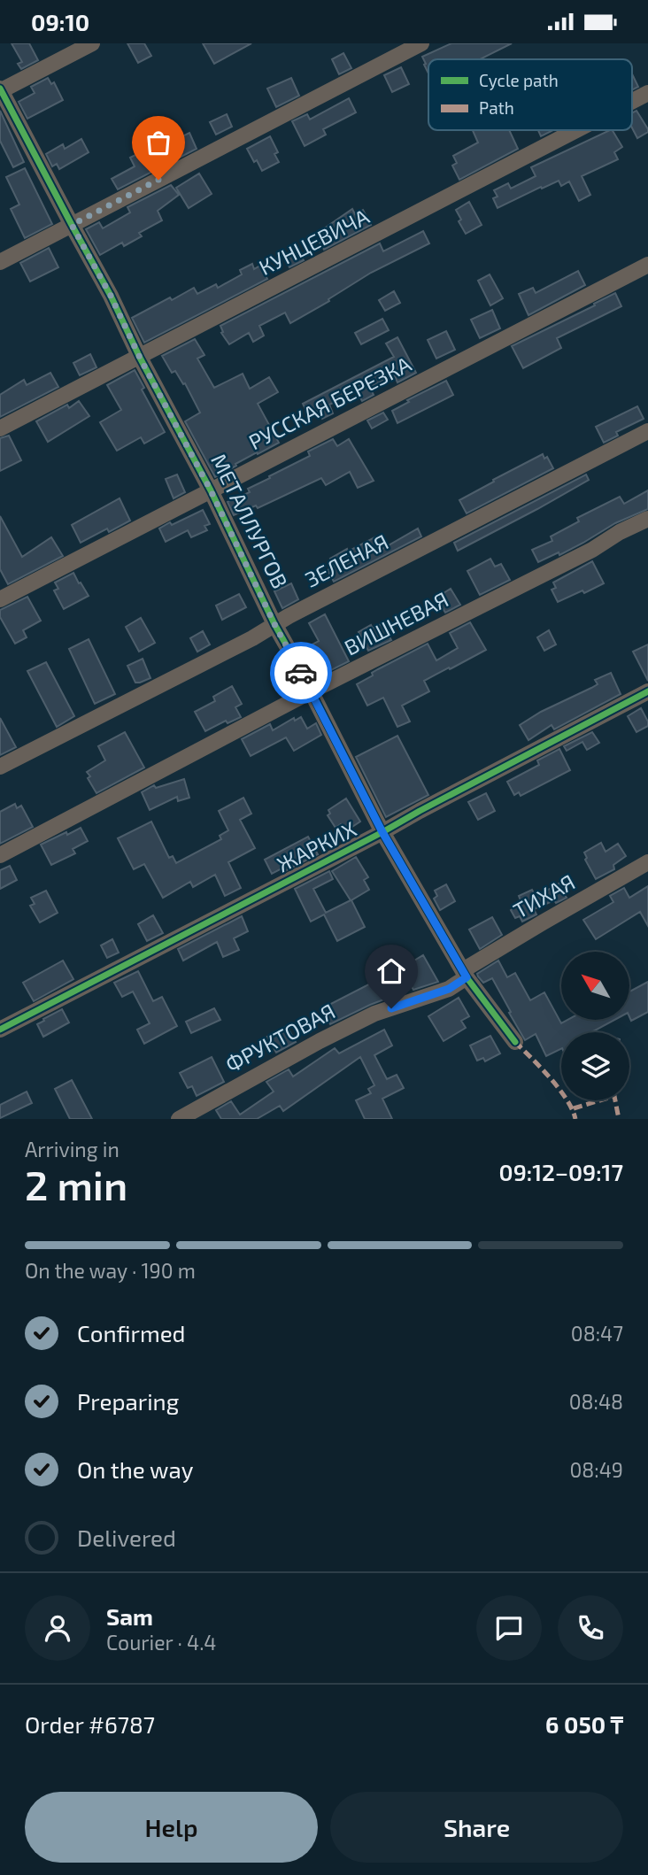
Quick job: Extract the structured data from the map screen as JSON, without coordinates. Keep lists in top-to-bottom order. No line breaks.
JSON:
{"streets":{"street":["КУНЦЕВИЧА","РУССКАЯ БЕРЕЗКА","МЕТАЛЛУРГОВ","ЗЕЛЕНАЯ","ВИШНЕВАЯ","ЖАРКИХ","ТИХАЯ","ФРУКТОВАЯ"]},"crossings":[["КУНЦЕВИЧА","МЕТАЛЛУРГОВ"],["РУССКАЯ БЕРЕЗКА","МЕТАЛЛУРГОВ"],["МЕТАЛЛУРГОВ","ЗЕЛЕНАЯ"],["МЕТАЛЛУРГОВ","ВИШНЕВАЯ"],["МЕТАЛЛУРГОВ","ЖАРКИХ"],["МЕТАЛЛУРГОВ","ТИХАЯ"],["МЕТАЛЛУРГОВ","ФРУКТОВАЯ"],["ТИХАЯ","ФРУКТОВАЯ"]],"legend":["Cycle path","Path"],"north":"top left","page":{"status":"09:10","heading":["2 min","Arriving in","09:12–09:17"],"panel":["Sam","Courier · 4.4","Order #6787","6 050 ₸"],"bar":"On the way · 190 m","list":[["Confirmed","08:47"],["Preparing","08:48"],["On the way","08:49"],"Delivered"],"buttons":["Help","Share"]}}
